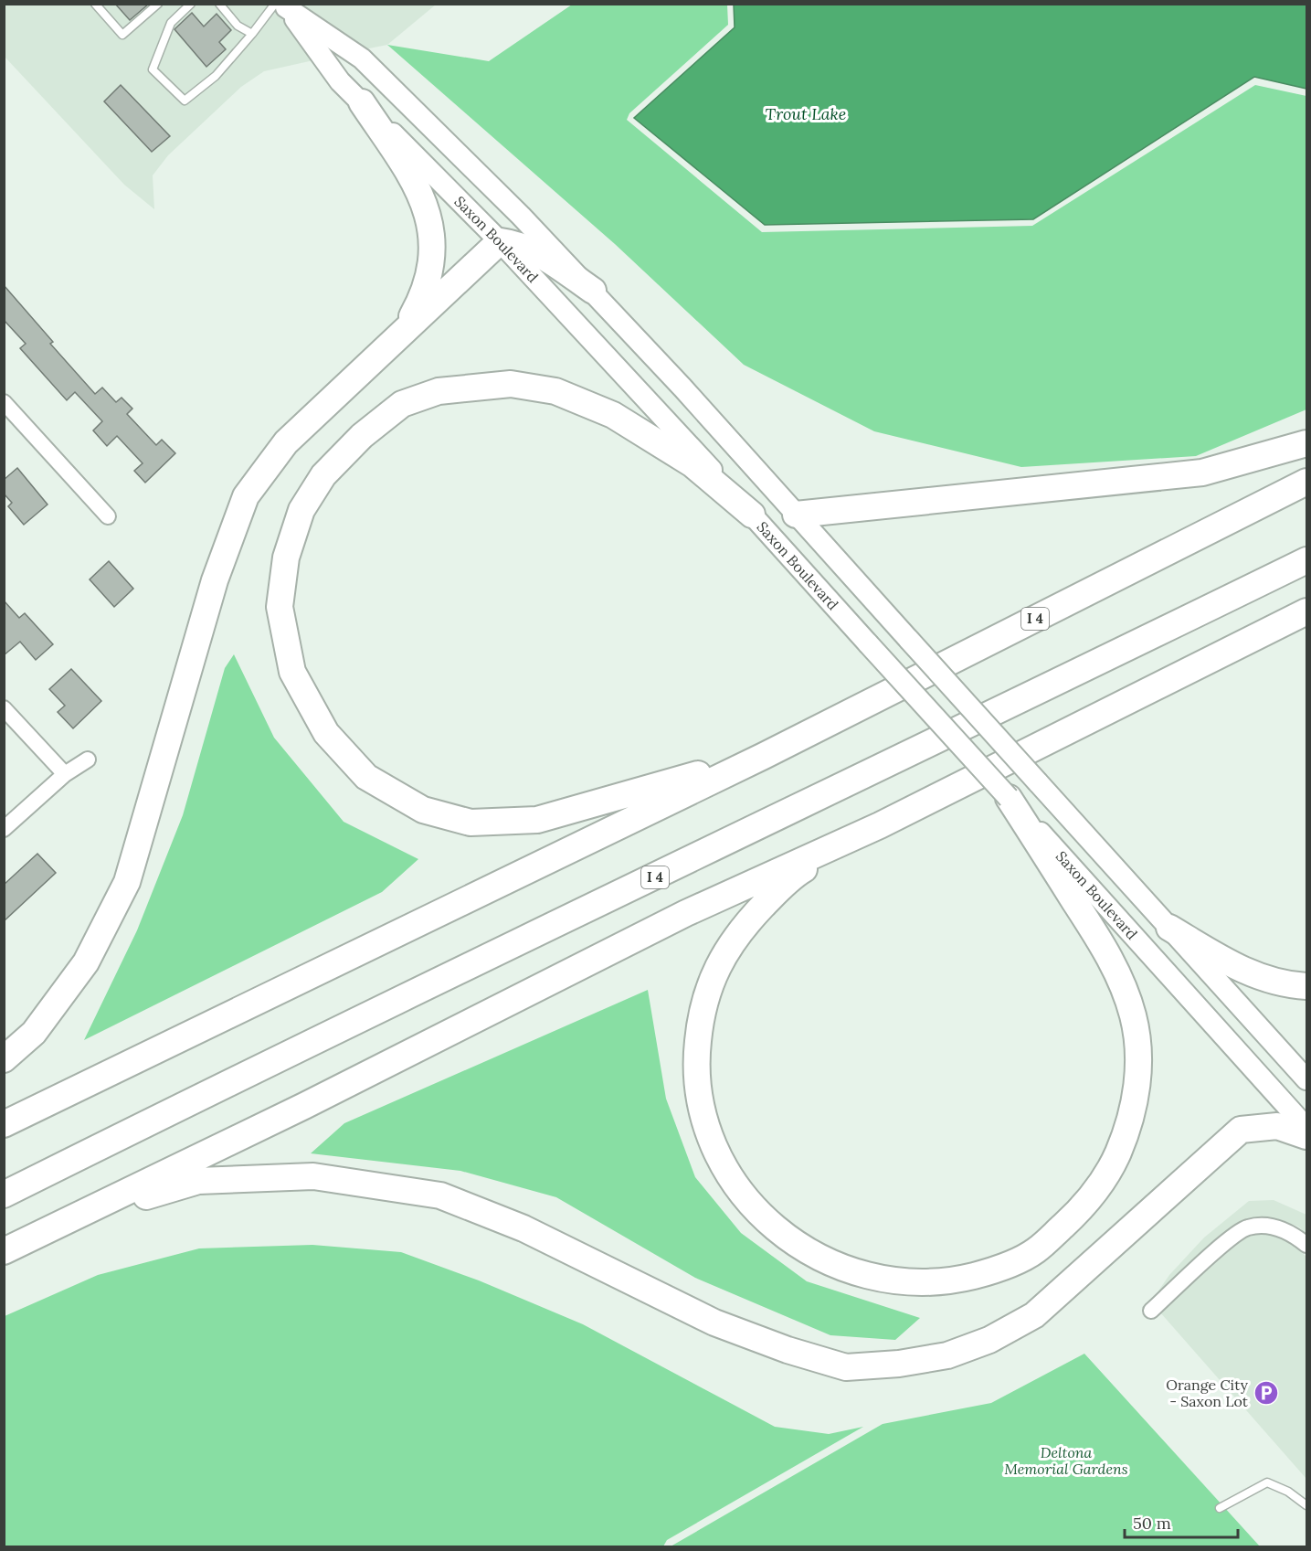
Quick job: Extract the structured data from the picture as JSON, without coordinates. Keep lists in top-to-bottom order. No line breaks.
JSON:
{"streets":{"highway":["I 4"],"main road":["Saxon Boulevard"]},"water":["Trout Lake"],"parks":["Deltona Memorial Gardens"],"places":{"parking":["Orange City - Saxon Lot"]},"scale_bar":"50 m"}
